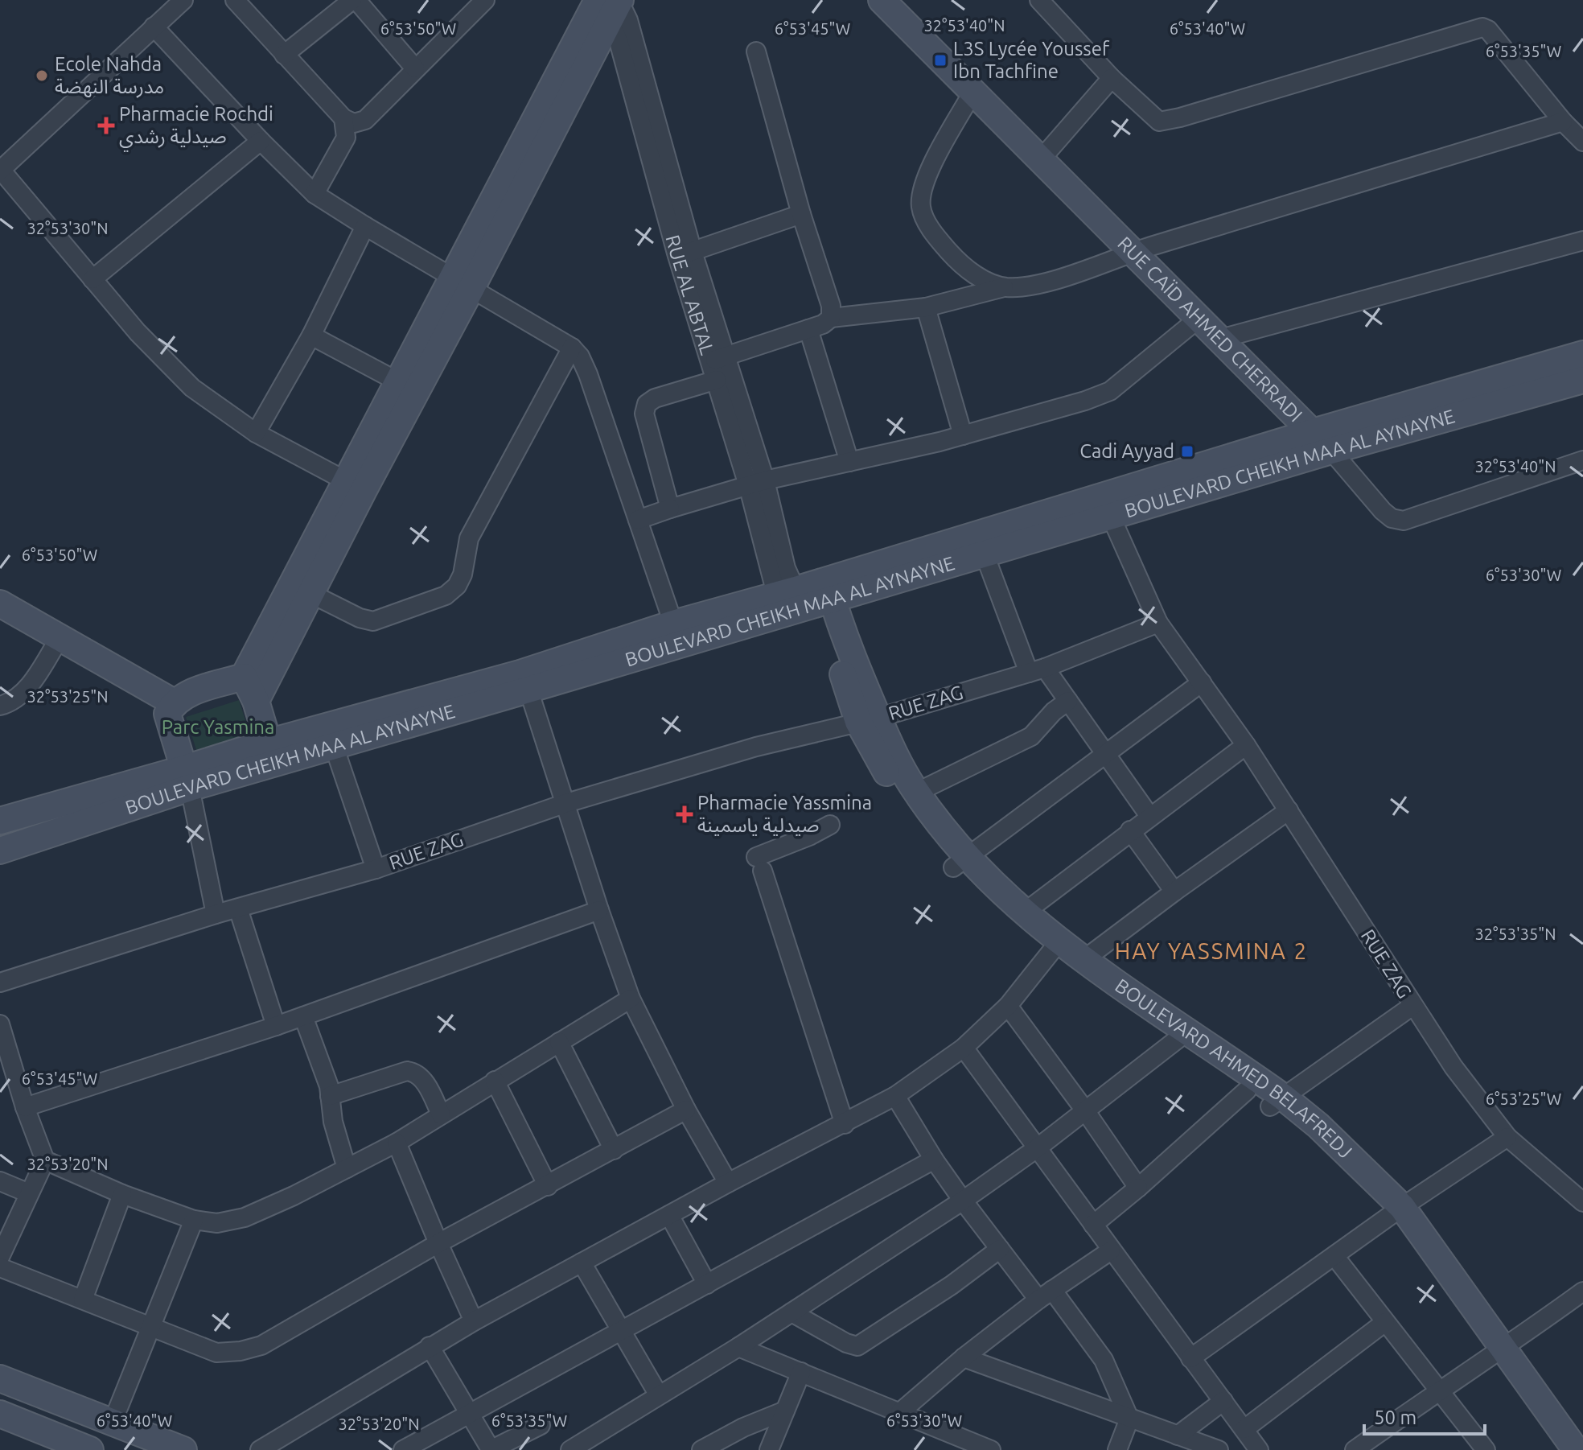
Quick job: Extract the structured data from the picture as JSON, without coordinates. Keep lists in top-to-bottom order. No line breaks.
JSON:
{"streets":{"street":["RUE AL ABTAL","RUE CAÏD AHMED CHERRADI","BOULEVARD CHEIKH MAA AL AYNAYNE","RUE ZAG","BOULEVARD AHMED BELAFREDJ"]},"crossings":[["RUE AL ABTAL","BOULEVARD CHEIKH MAA AL AYNAYNE"],["RUE CAÏD AHMED CHERRADI","BOULEVARD CHEIKH MAA AL AYNAYNE"],["BOULEVARD CHEIKH MAA AL AYNAYNE","BOULEVARD AHMED BELAFREDJ"],["RUE ZAG","BOULEVARD AHMED BELAFREDJ"]],"districts":["HAY YASSMINA 2"],"parks":["Parc Yasmina"],"places":{"transit":["L3S Lycée Youssef Ibn Tachfine","Cadi Ayyad"],"other":["Ecole Nahda مدرسة النهضة"],"health":["Pharmacie Rochdi صيدلية رشدي","Pharmacie Yassmina صيدلية ياسمينة"]},"scale_bar":"50 m","coordinates":["32°53'40\"N","6°53'50\"W","6°53'45\"W","6°53'40\"W","6°53'35\"W","32°53'30\"N","6°53'30\"W","32°53'25\"N","32°53'35\"N","6°53'25\"W","32°53'20\"N"]}
